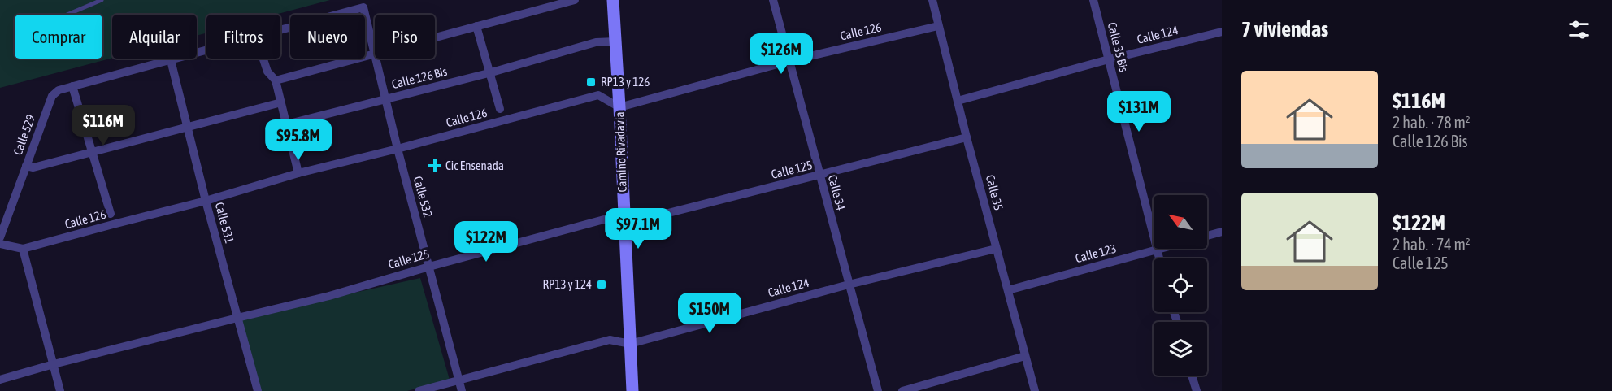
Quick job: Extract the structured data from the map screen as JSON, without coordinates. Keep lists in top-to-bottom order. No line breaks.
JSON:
{"streets":{"main road":["Camino Rivadavia"],"street":["Calle 126","Calle 124","Calle 35 Bis","Calle 126 Bis","Calle 529","Calle 125","Calle 34","Calle 35","Calle 532","Calle 531","Calle 123"]},"crossings":[["Calle 126","Camino Rivadavia"],["Calle 126","Calle 34"],["Calle 126","Calle 35"],["Calle 126","Calle 532"],["Calle 126","Calle 531"],["Calle 124","Calle 35 Bis"],["Calle 124","Camino Rivadavia"],["Calle 124","Calle 34"],["Calle 124","Calle 35"],["Calle 124","Calle 532"],["Calle 35 Bis","Calle 123"],["Calle 126 Bis","Camino Rivadavia"],["Calle 126 Bis","Calle 532"],["Camino Rivadavia","Calle 125"],["Calle 125","Calle 34"],["Calle 125","Calle 35"],["Calle 125","Calle 532"],["Calle 125","Calle 531"],["Calle 35","Calle 123"]],"places":{"transit":["RP13 y 126","RP13 y 124"],"health":["Cic Ensenada"]},"north":"top left","page":{"heading":"7 viviendas","chip":["Comprar","Alquilar","Filtros","Nuevo","Piso"],"price":["$126M","$131M","$116M","$95.8M","$97.1M","$122M","$150M"],"list":[{"name":"$116M","note":"2 hab. · 78 m² · Calle 126 Bis"},{"name":"$122M","note":"2 hab. · 74 m² · Calle 125"}]}}
